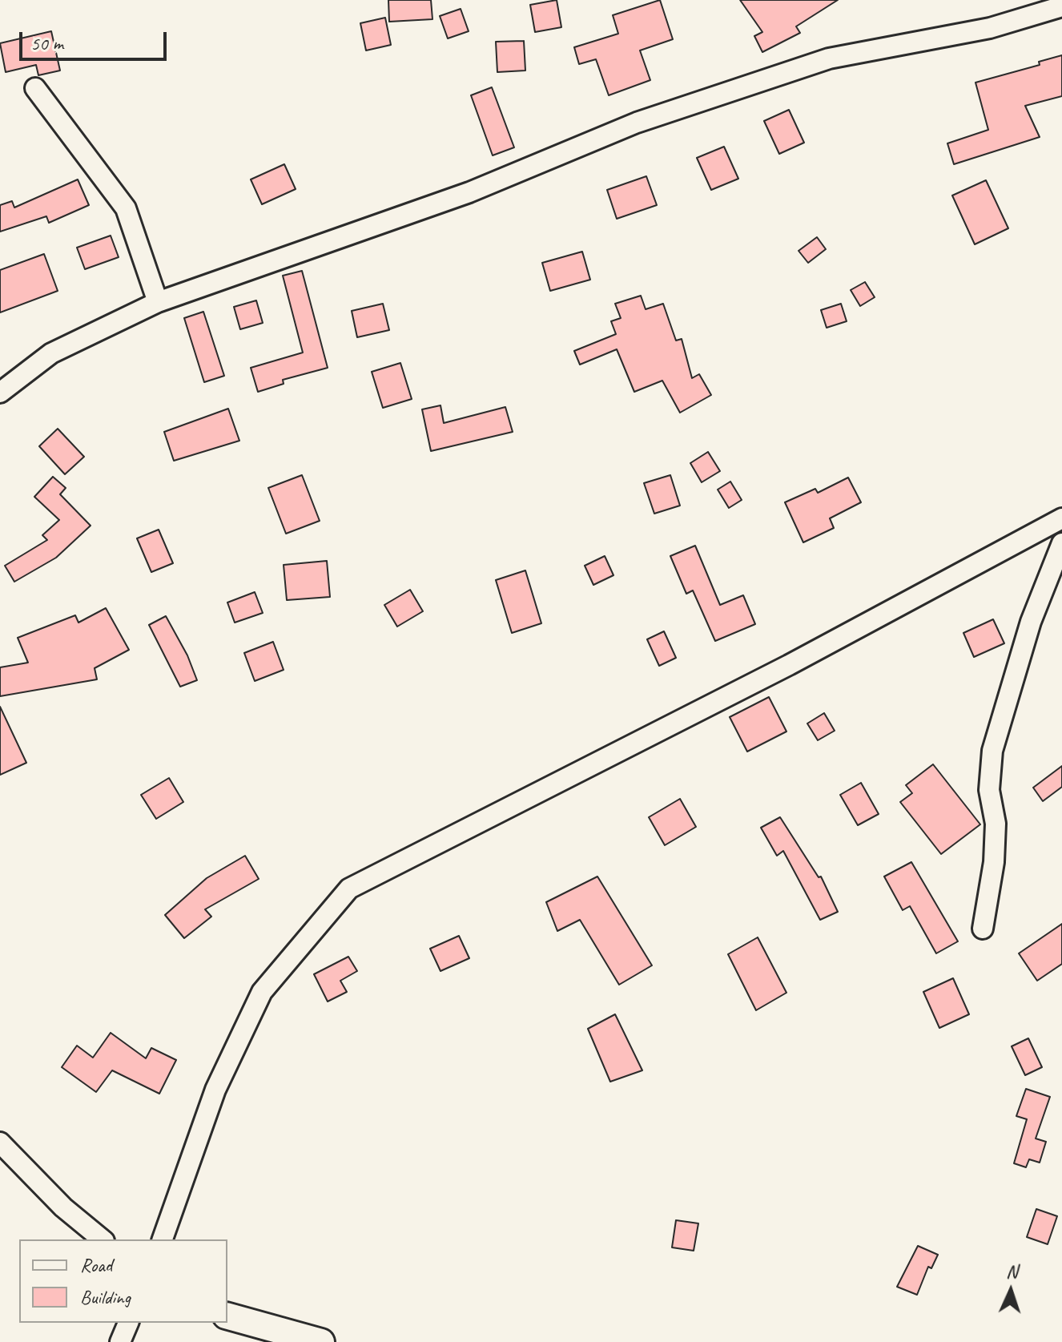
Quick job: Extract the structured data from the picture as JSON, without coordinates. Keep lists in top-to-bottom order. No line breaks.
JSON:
{"legend":["Road","Building"],"scale_bar":"50 m","north":"top"}
